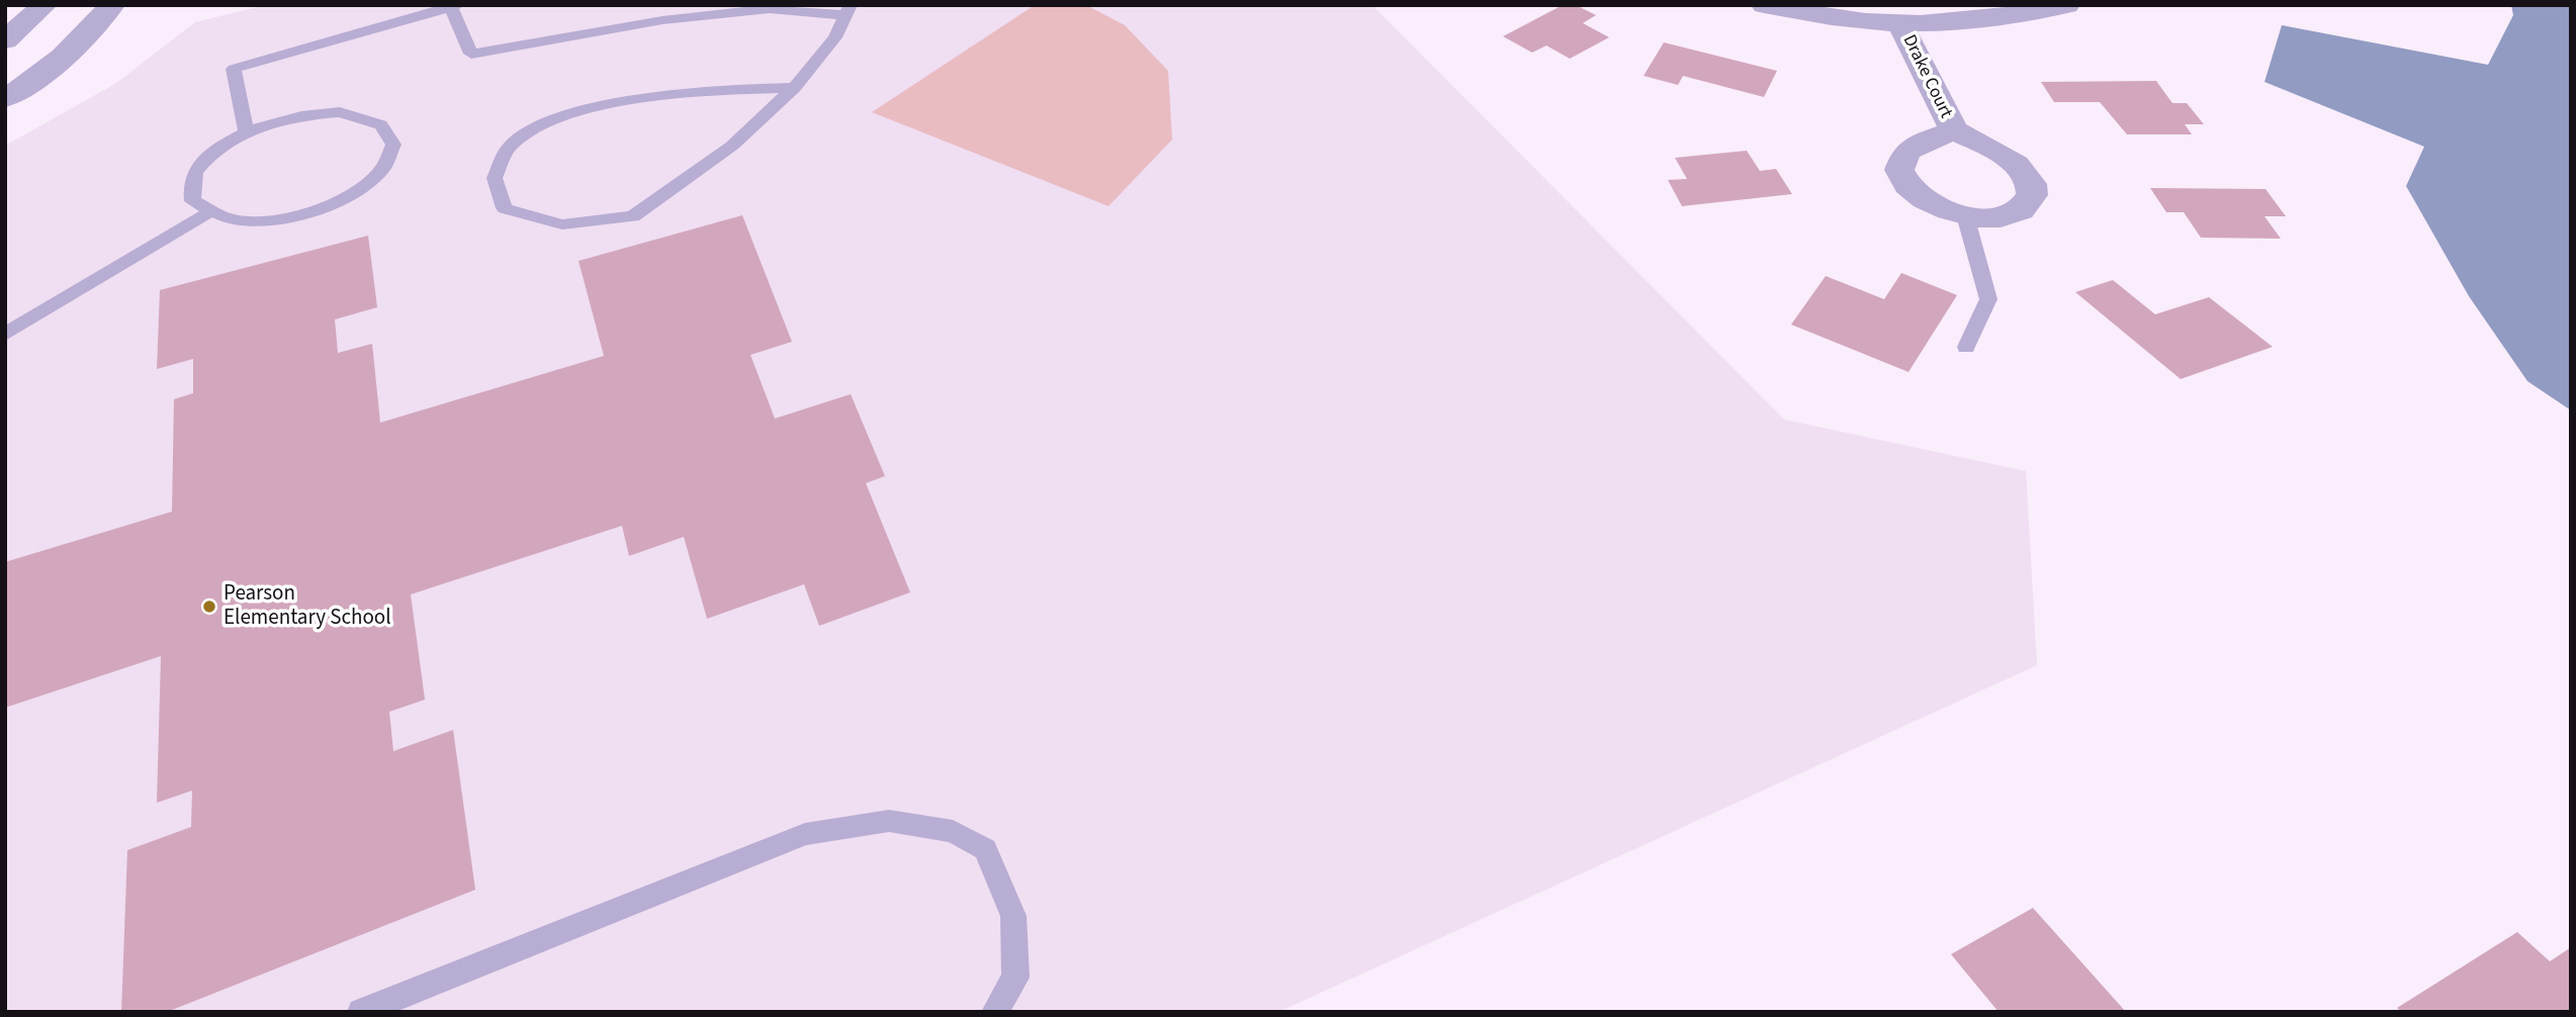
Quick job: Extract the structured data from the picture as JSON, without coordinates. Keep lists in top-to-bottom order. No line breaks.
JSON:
{"streets":{"street":["Drake Court"]},"places":["Pearson Elementary School"]}
